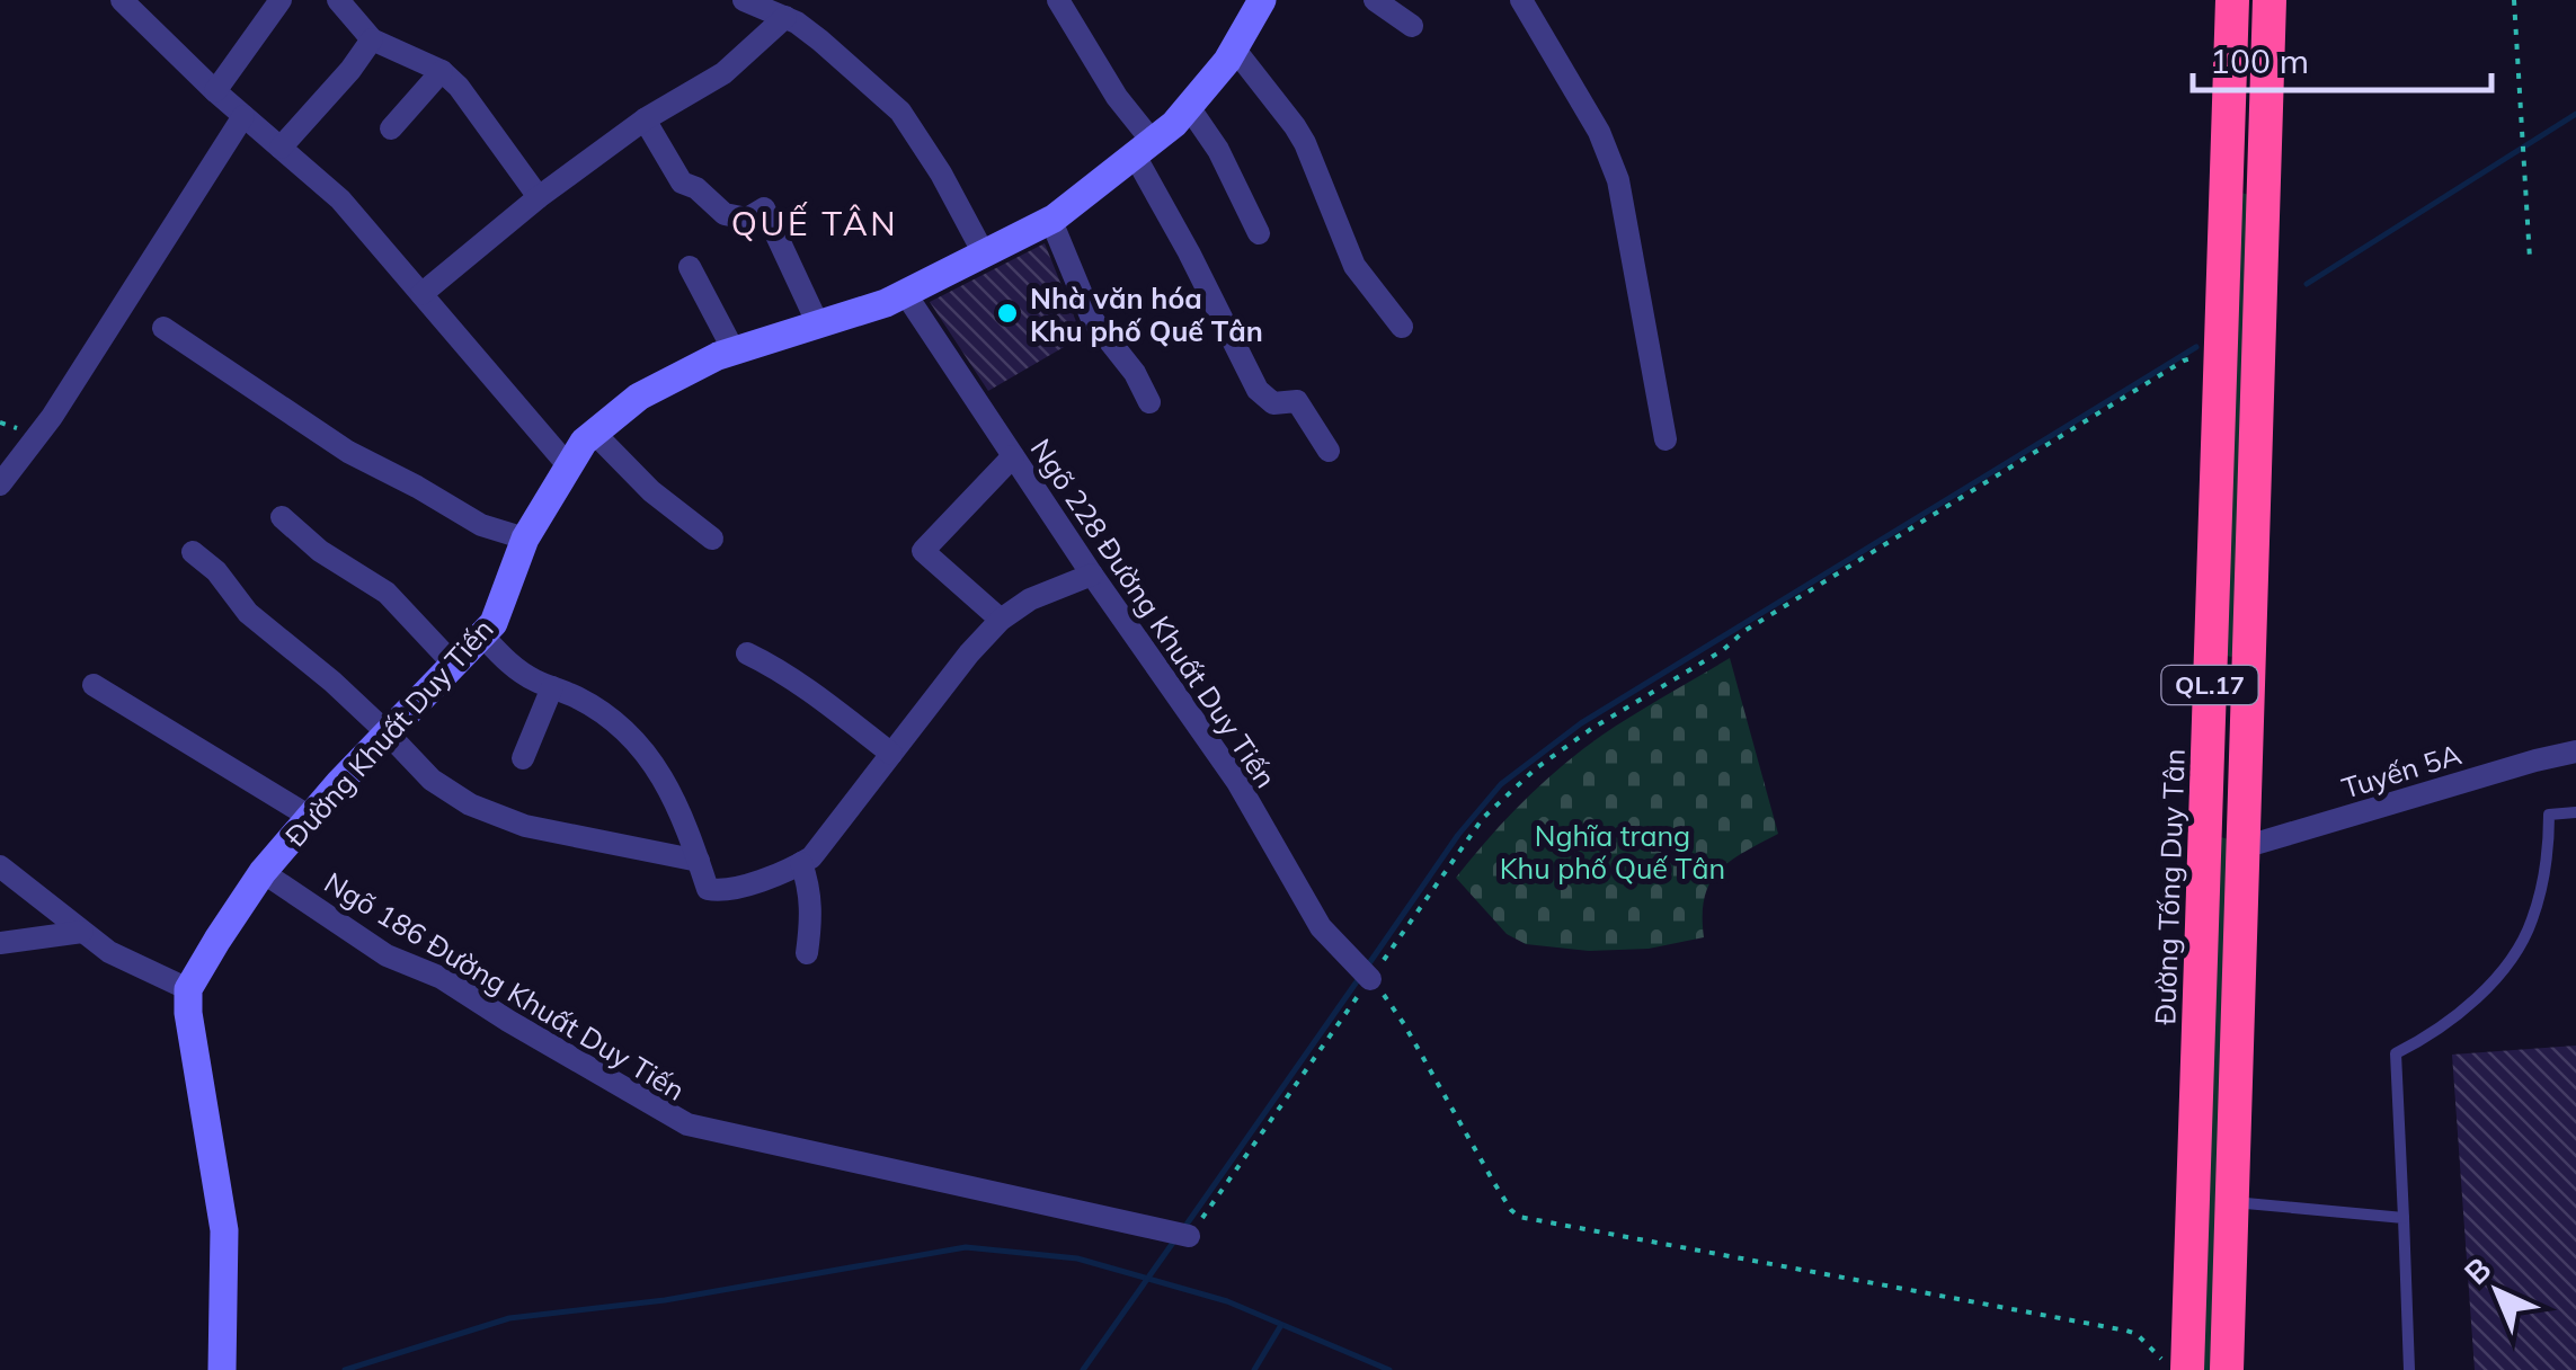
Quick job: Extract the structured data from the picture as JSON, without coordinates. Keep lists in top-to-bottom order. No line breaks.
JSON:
{"streets":{"highway":["QL.17","Đường Tống Duy Tân"],"main road":["Đường Khuất Duy Tiến"],"street":["Ngõ 228 Đường Khuất Duy Tiến","Tuyến 5A","Ngõ 186 Đường Khuất Duy Tiến"]},"crossings":[["Ngõ 228 Đường Khuất Duy Tiến","Đường Khuất Duy Tiến"],["QL.17","Tuyến 5A"],["Đường Khuất Duy Tiến","Ngõ 186 Đường Khuất Duy Tiến"]],"districts":["QUẾ TÂN"],"parks":["Nghĩa trang Khu phố Quế Tân"],"places":["Nhà văn hóa Khu phố Quế Tân"],"scale_bar":"100 m","north":"top left"}
